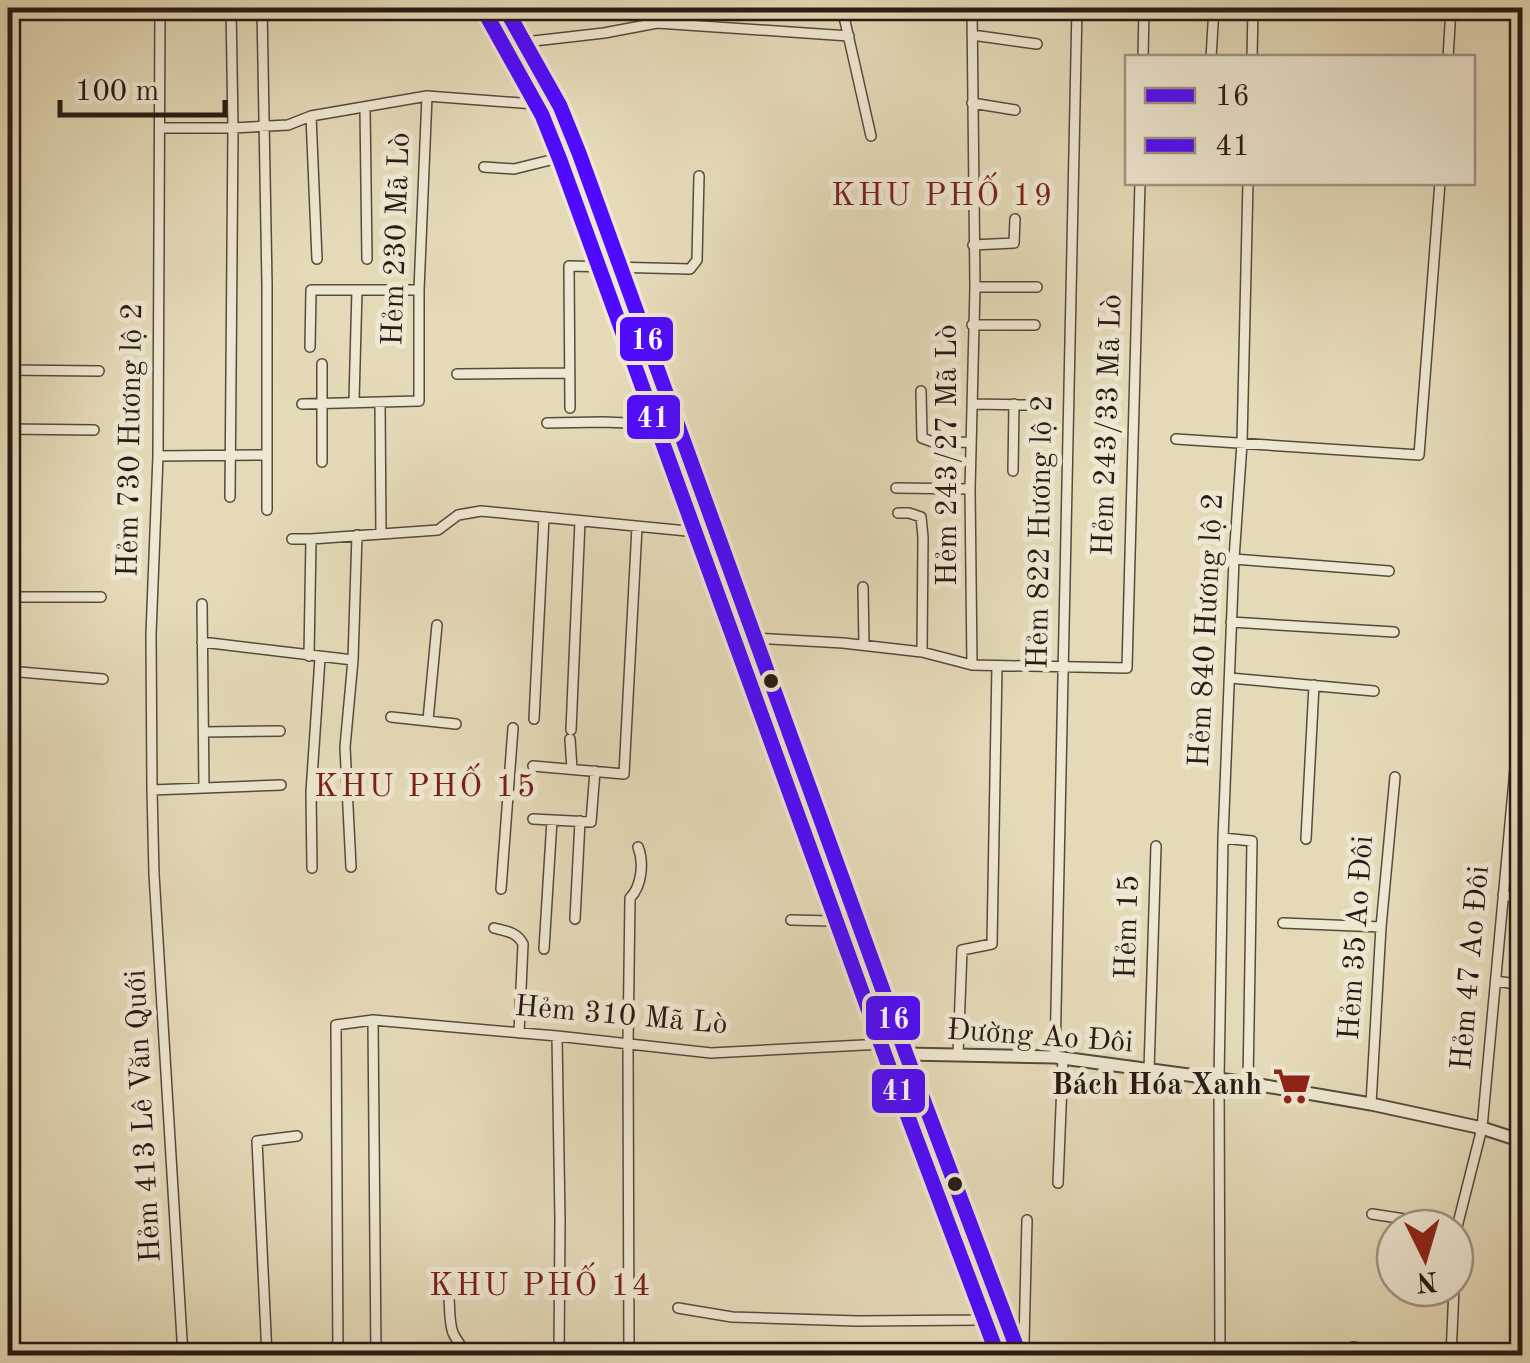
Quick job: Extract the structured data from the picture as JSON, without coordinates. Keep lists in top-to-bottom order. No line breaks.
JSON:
{"streets":{"street":["Hẻm 230 Mã Lò","Hẻm 243/33 Mã Lò","Hẻm 730 Hương lộ 2","Hẻm 243/27 Mã Lò","Hẻm 822 Hương lộ 2","Hẻm 840 Hương lộ 2","Hẻm 15","Hẻm 35 Ao Đôi","Hẻm 47 Ao Đôi","Hẻm 310 Mã Lò","Đường Ao Đôi","Hẻm 413 Lê Văn Quới"]},"crossings":[["Hẻm 243/33 Mã Lò","Hẻm 822 Hương lộ 2"],["Hẻm 730 Hương lộ 2","Hẻm 413 Lê Văn Quới"],["Hẻm 822 Hương lộ 2","Đường Ao Đôi"],["Hẻm 840 Hương lộ 2","Đường Ao Đôi"],["Hẻm 15","Đường Ao Đôi"],["Hẻm 35 Ao Đôi","Đường Ao Đôi"],["Hẻm 47 Ao Đôi","Đường Ao Đôi"],["Hẻm 310 Mã Lò","Đường Ao Đôi"]],"districts":["KHU PHỐ 19","KHU PHỐ 15","KHU PHỐ 14"],"places":{"supermarket":["Bách Hóa Xanh"]},"lines":["transit line 16","transit line 41"],"legend":["16","41"],"scale_bar":"100 m","north":"bottom"}
